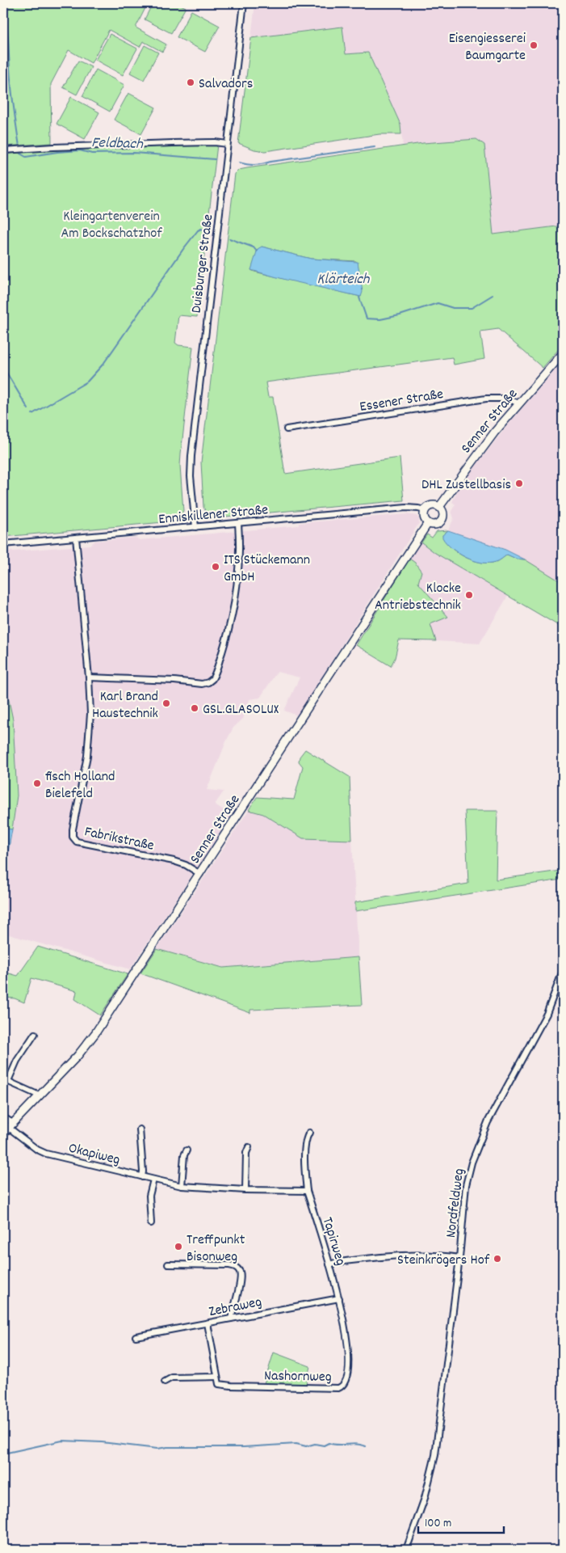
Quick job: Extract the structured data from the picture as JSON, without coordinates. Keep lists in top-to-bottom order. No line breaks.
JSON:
{"streets":{"street":["Duisburger Straße","Essener Straße","Senner Straße","Enniskillener Straße","Fabrikstraße","Okapiweg","Nordfeldweg","Tapirweg","Zebraweg","Nashornweg"]},"crossings":[["Duisburger Straße","Enniskillener Straße"],["Essener Straße","Senner Straße"],["Senner Straße","Enniskillener Straße"],["Senner Straße","Fabrikstraße"],["Senner Straße","Okapiweg"],["Enniskillener Straße","Fabrikstraße"],["Okapiweg","Tapirweg"],["Tapirweg","Zebraweg"],["Tapirweg","Nashornweg"],["Zebraweg","Nashornweg"]],"water":["Feldbach","Klärteich"],"parks":["Kleingartenverein Am Bockschatzhof"],"places":["Eisengiesserei Baumgarte","Salvadors","DHL Zustellbasis","ITS Stückemann GmbH","Klocke Antriebstechnik","Karl Brand Haustechnik","GSL.GLASOLUX","fisch Holland Bielefeld","Treffpunkt Bisonweg","Steinkrögers Hof"],"scale_bar":"100 m"}
